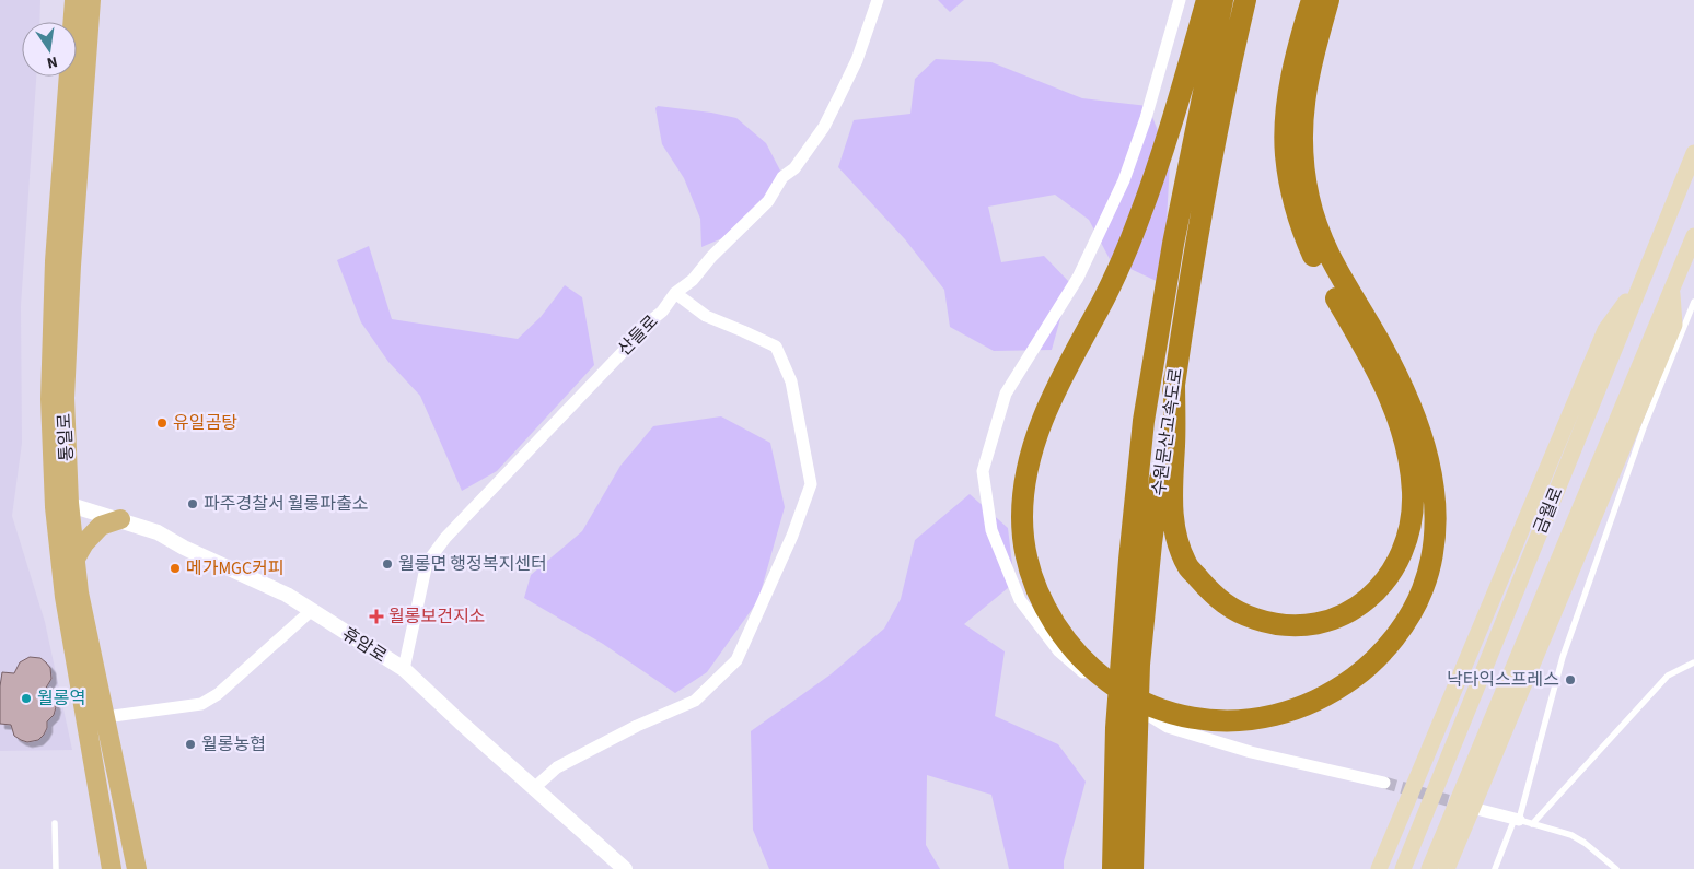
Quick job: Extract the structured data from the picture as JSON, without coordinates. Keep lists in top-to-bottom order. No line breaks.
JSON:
{"streets":{"highway":["수원문산고속도로"],"main road":["통일로","금월로"],"street":["산들로","휴암로"]},"crossings":[["산들로","휴암로"],["통일로","휴암로"]],"places":{"other":["유일곰탕","파주경찰서 월롱파출소","월롱면 행정복지센터","메가MGC커피","낙타익스프레스","월롱역","월롱농협"],"health":["월롱보건지소"]},"north":"bottom"}
